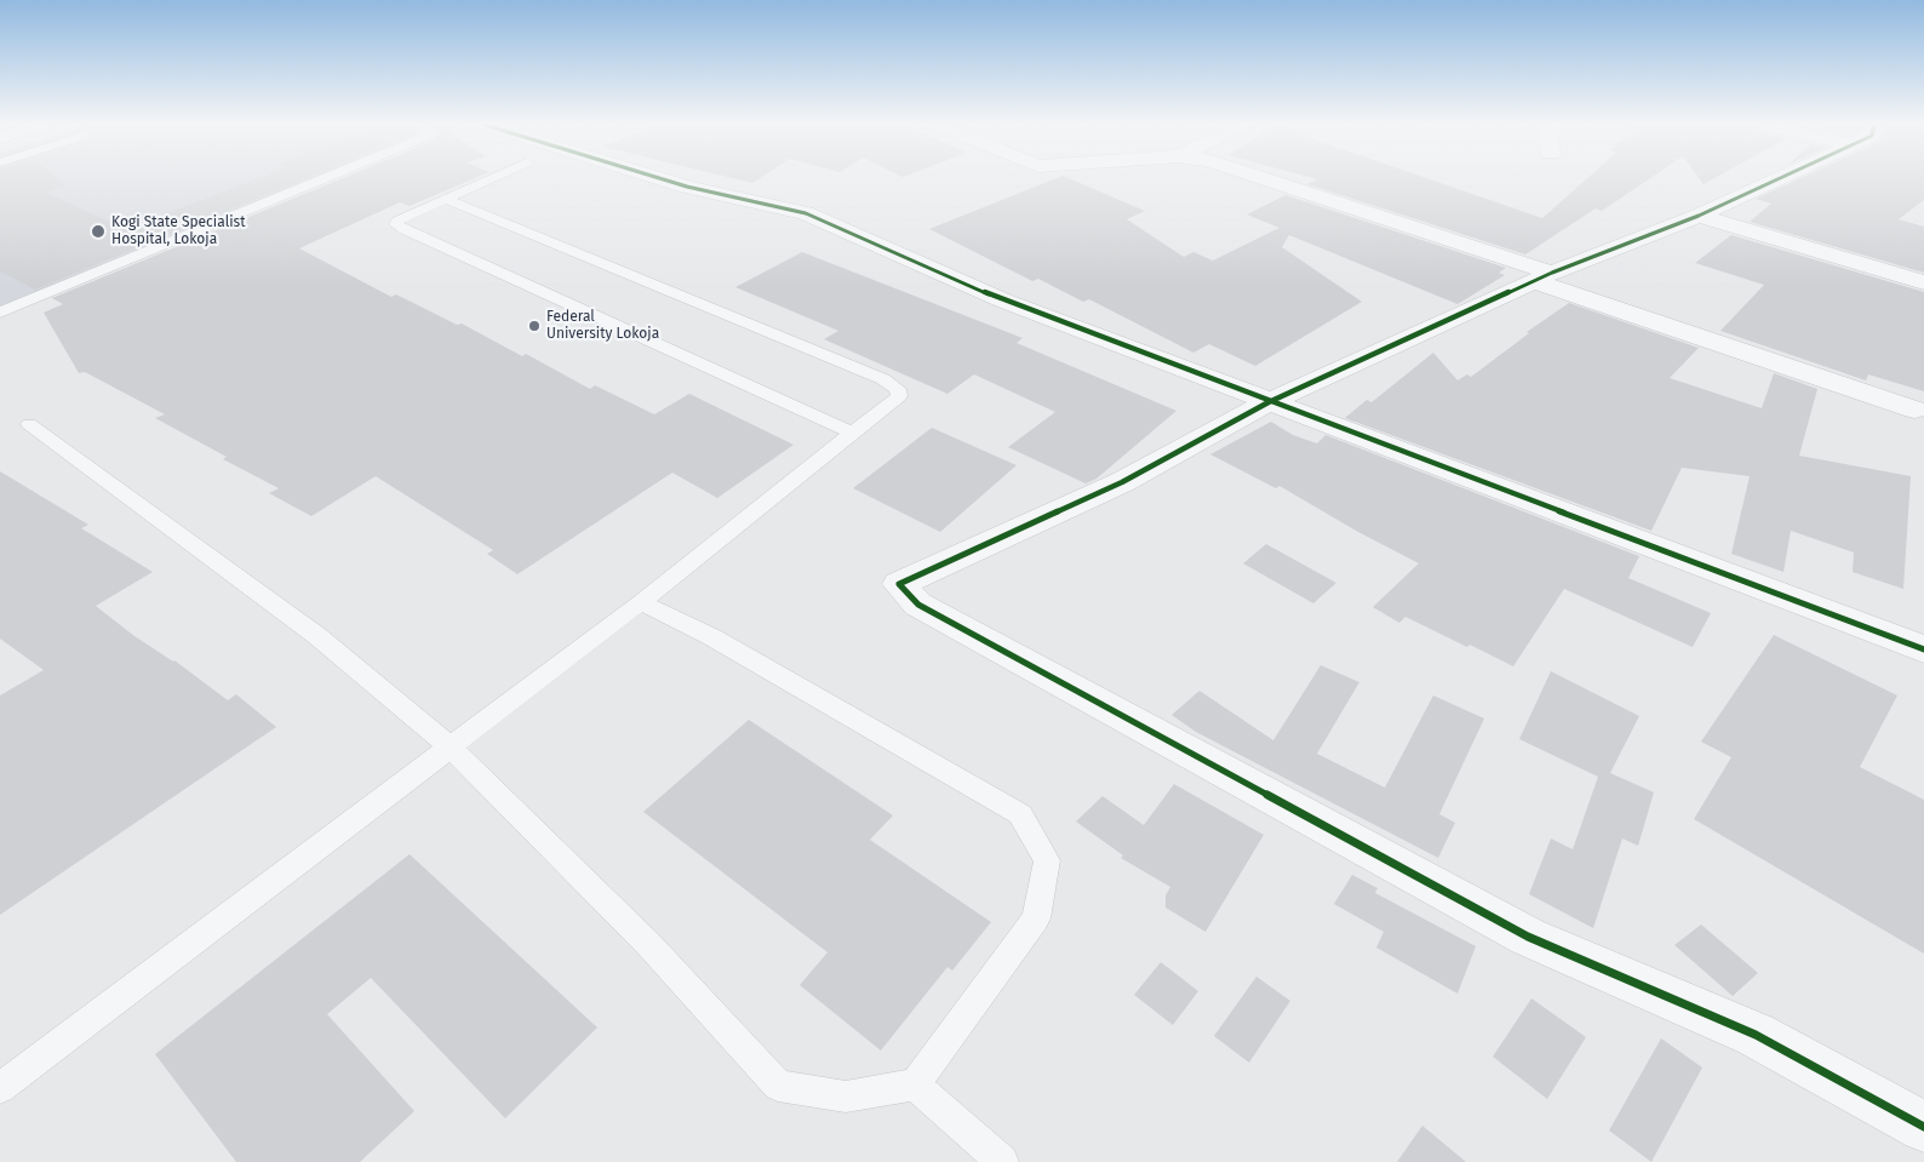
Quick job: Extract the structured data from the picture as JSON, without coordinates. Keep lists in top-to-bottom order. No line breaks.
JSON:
{"places":["Kogi State Specialist Hospital, Lokoja","Federal University Lokoja"]}
